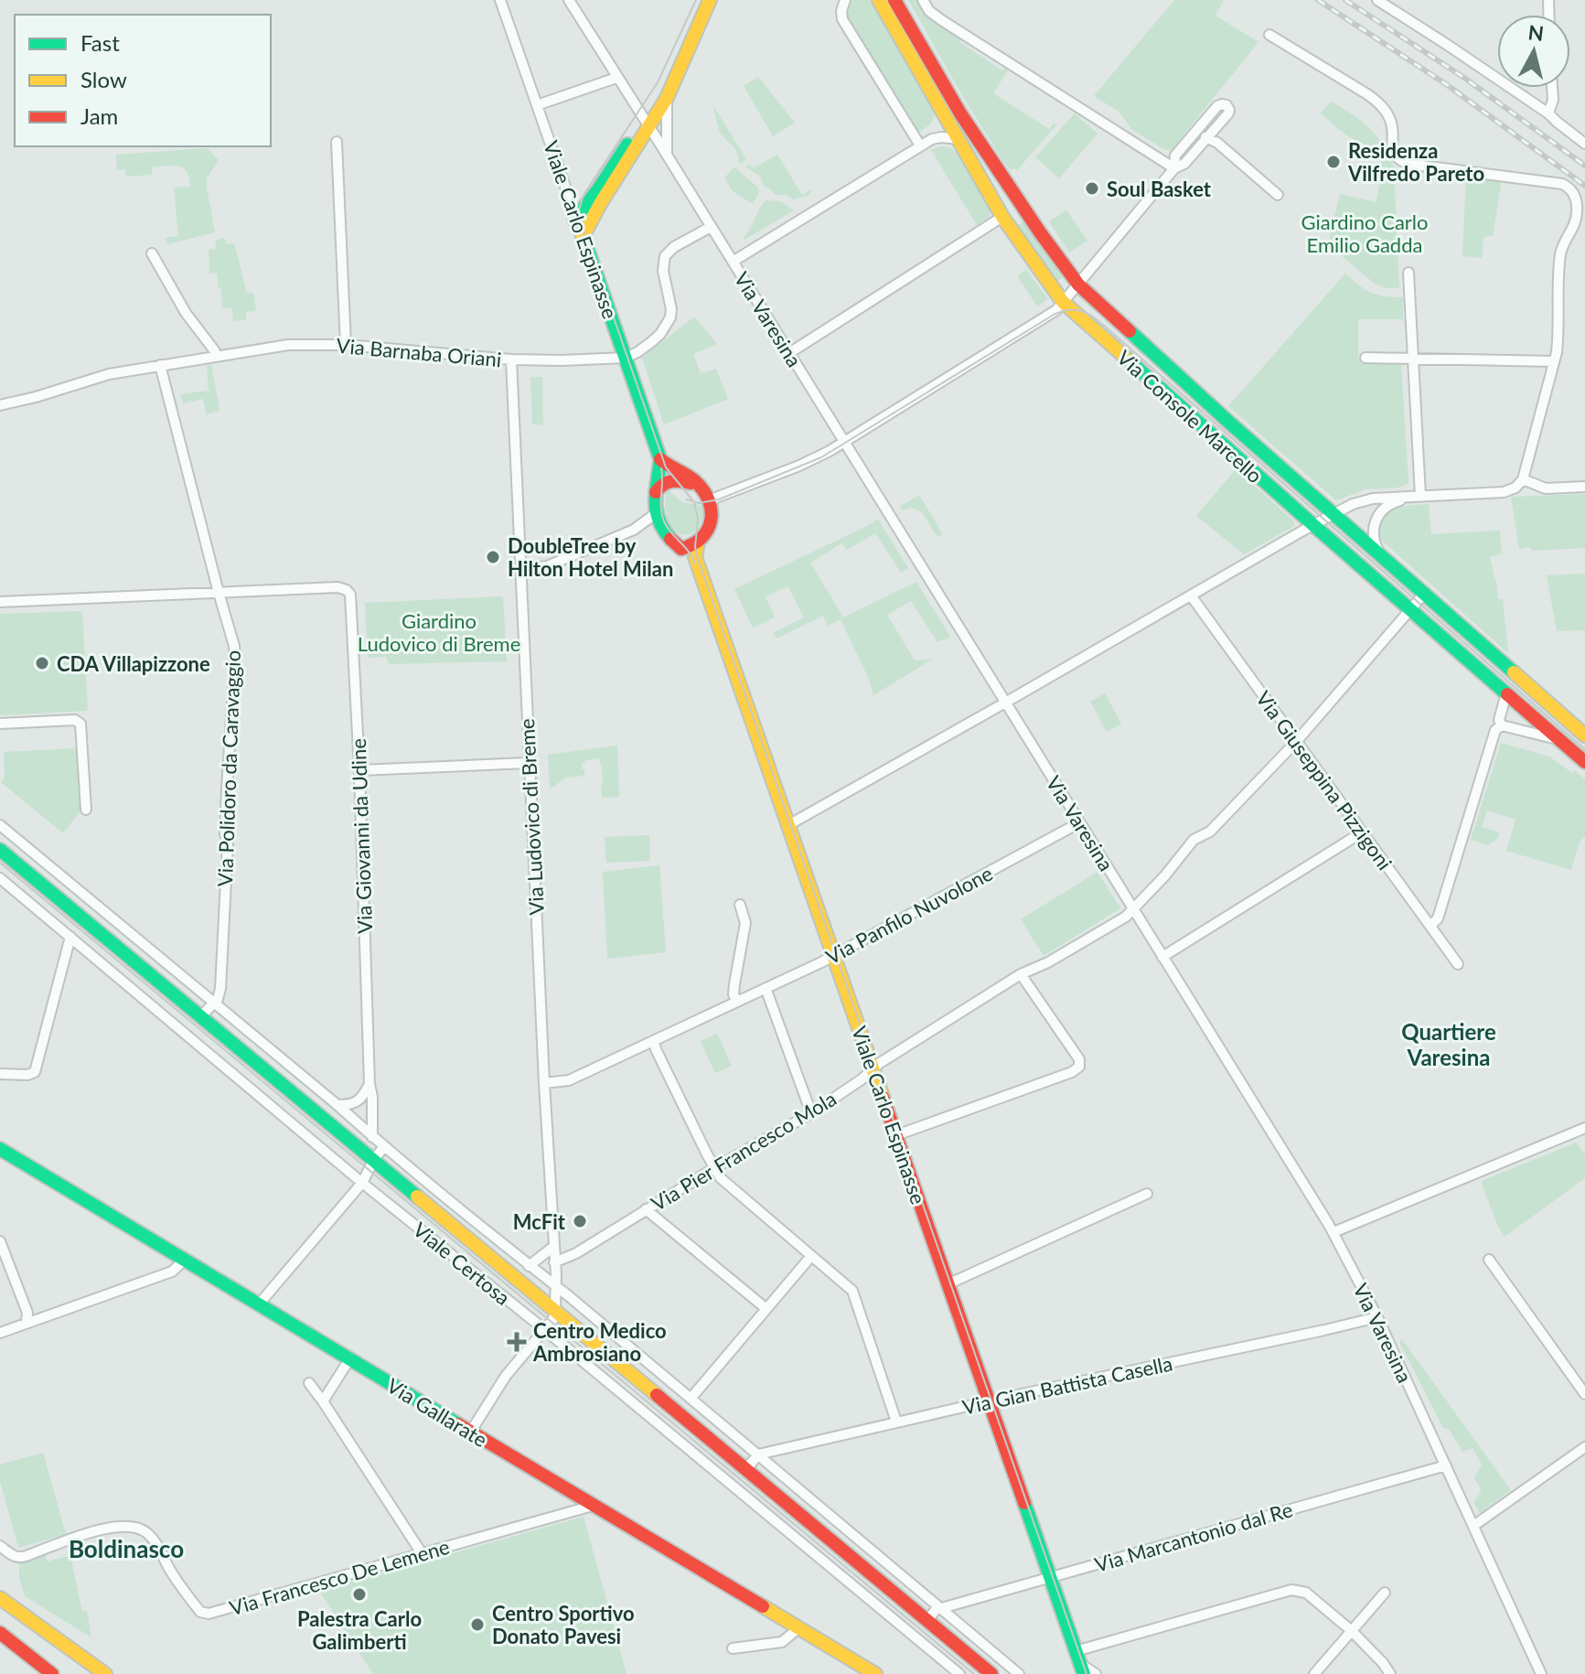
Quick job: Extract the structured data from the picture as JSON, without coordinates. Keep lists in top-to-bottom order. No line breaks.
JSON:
{"streets":{"main road":["Viale Carlo Espinasse","Via Console Marcello","Viale Certosa","Via Gallarate"],"street":["Via Varesina","Via Barnaba Oriani","Via Polidoro da Caravaggio","Via Giuseppina Pizzigoni","Via Ludovico di Breme","Via Giovanni da Udine","Via Panfilo Nuvolone","Via Pier Francesco Mola","Via Gian Battista Casella","Via Marcantonio dal Re","Via Francesco De Lemene"]},"crossings":[["Viale Carlo Espinasse","Via Barnaba Oriani"],["Viale Carlo Espinasse","Via Panfilo Nuvolone"],["Viale Carlo Espinasse","Via Pier Francesco Mola"],["Viale Carlo Espinasse","Via Gian Battista Casella"],["Viale Carlo Espinasse","Via Marcantonio dal Re"],["Via Varesina","Via Panfilo Nuvolone"],["Via Varesina","Via Pier Francesco Mola"],["Via Varesina","Via Gian Battista Casella"],["Via Varesina","Via Marcantonio dal Re"],["Via Barnaba Oriani","Via Polidoro da Caravaggio"],["Via Barnaba Oriani","Via Ludovico di Breme"],["Via Console Marcello","Via Pier Francesco Mola"],["Via Polidoro da Caravaggio","Via Giovanni da Udine"],["Via Polidoro da Caravaggio","Viale Certosa"],["Via Giuseppina Pizzigoni","Via Pier Francesco Mola"],["Via Ludovico di Breme","Via Panfilo Nuvolone"],["Via Ludovico di Breme","Via Pier Francesco Mola"],["Via Ludovico di Breme","Viale Certosa"],["Via Giovanni da Udine","Viale Certosa"],["Viale Certosa","Via Gian Battista Casella"],["Viale Certosa","Via Marcantonio dal Re"],["Via Gallarate","Via Francesco De Lemene"]],"districts":["Quartiere Varesina","Boldinasco"],"parks":["Giardino Carlo Emilio Gadda","Giardino Ludovico di Breme"],"places":{"other":["Residenza Vilfredo Pareto","Soul Basket","DoubleTree by Hilton Hotel Milan","CDA Villapizzone","McFit","Palestra Carlo Galimberti","Centro Sportivo Donato Pavesi"],"health":["Centro Medico Ambrosiano"]},"legend":["Fast","Slow","Jam"],"north":"top"}
